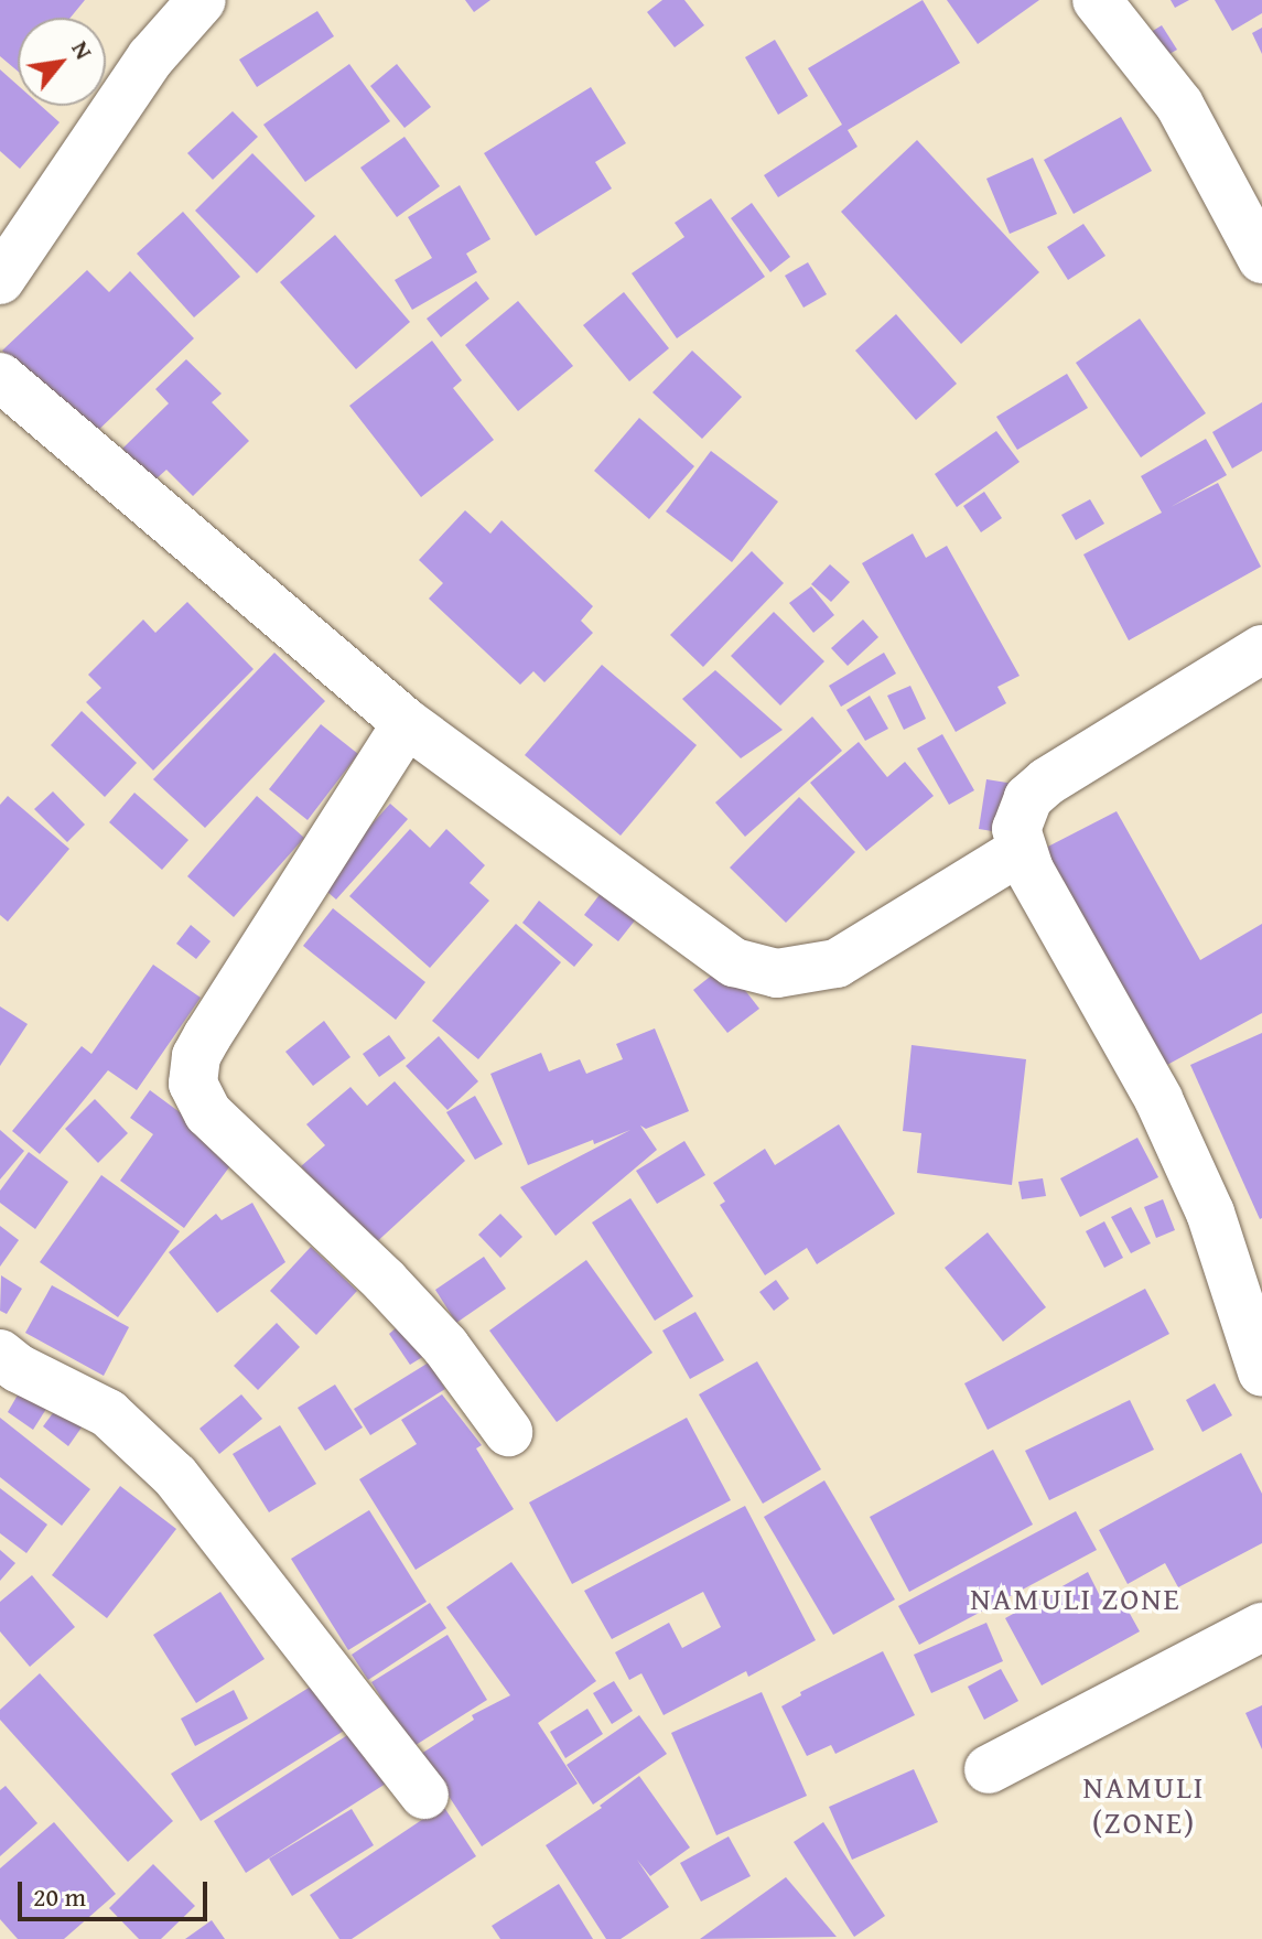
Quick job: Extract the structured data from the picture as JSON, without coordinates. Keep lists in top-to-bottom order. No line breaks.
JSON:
{"districts":["NAMULI ZONE","NAMULI (ZONE)"],"scale_bar":"20 m","north":"top right"}
